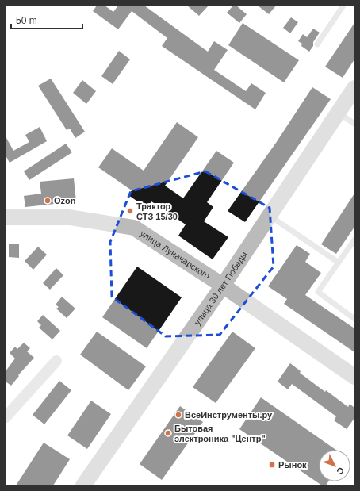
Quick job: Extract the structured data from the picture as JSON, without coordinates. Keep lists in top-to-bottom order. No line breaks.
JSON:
{"streets":{"main road":["улица Луначарского","улица 30 лет Победы"]},"crossings":[["улица Луначарского","улица 30 лет Победы"]],"places":{"other":["Ozon","Трактор СТЗ 15/30","ВсеИнструменты.ру","Бытовая электроника \"Центр\""],"transit":["Рынок"]},"scale_bar":"50 m","north":"bottom right"}
